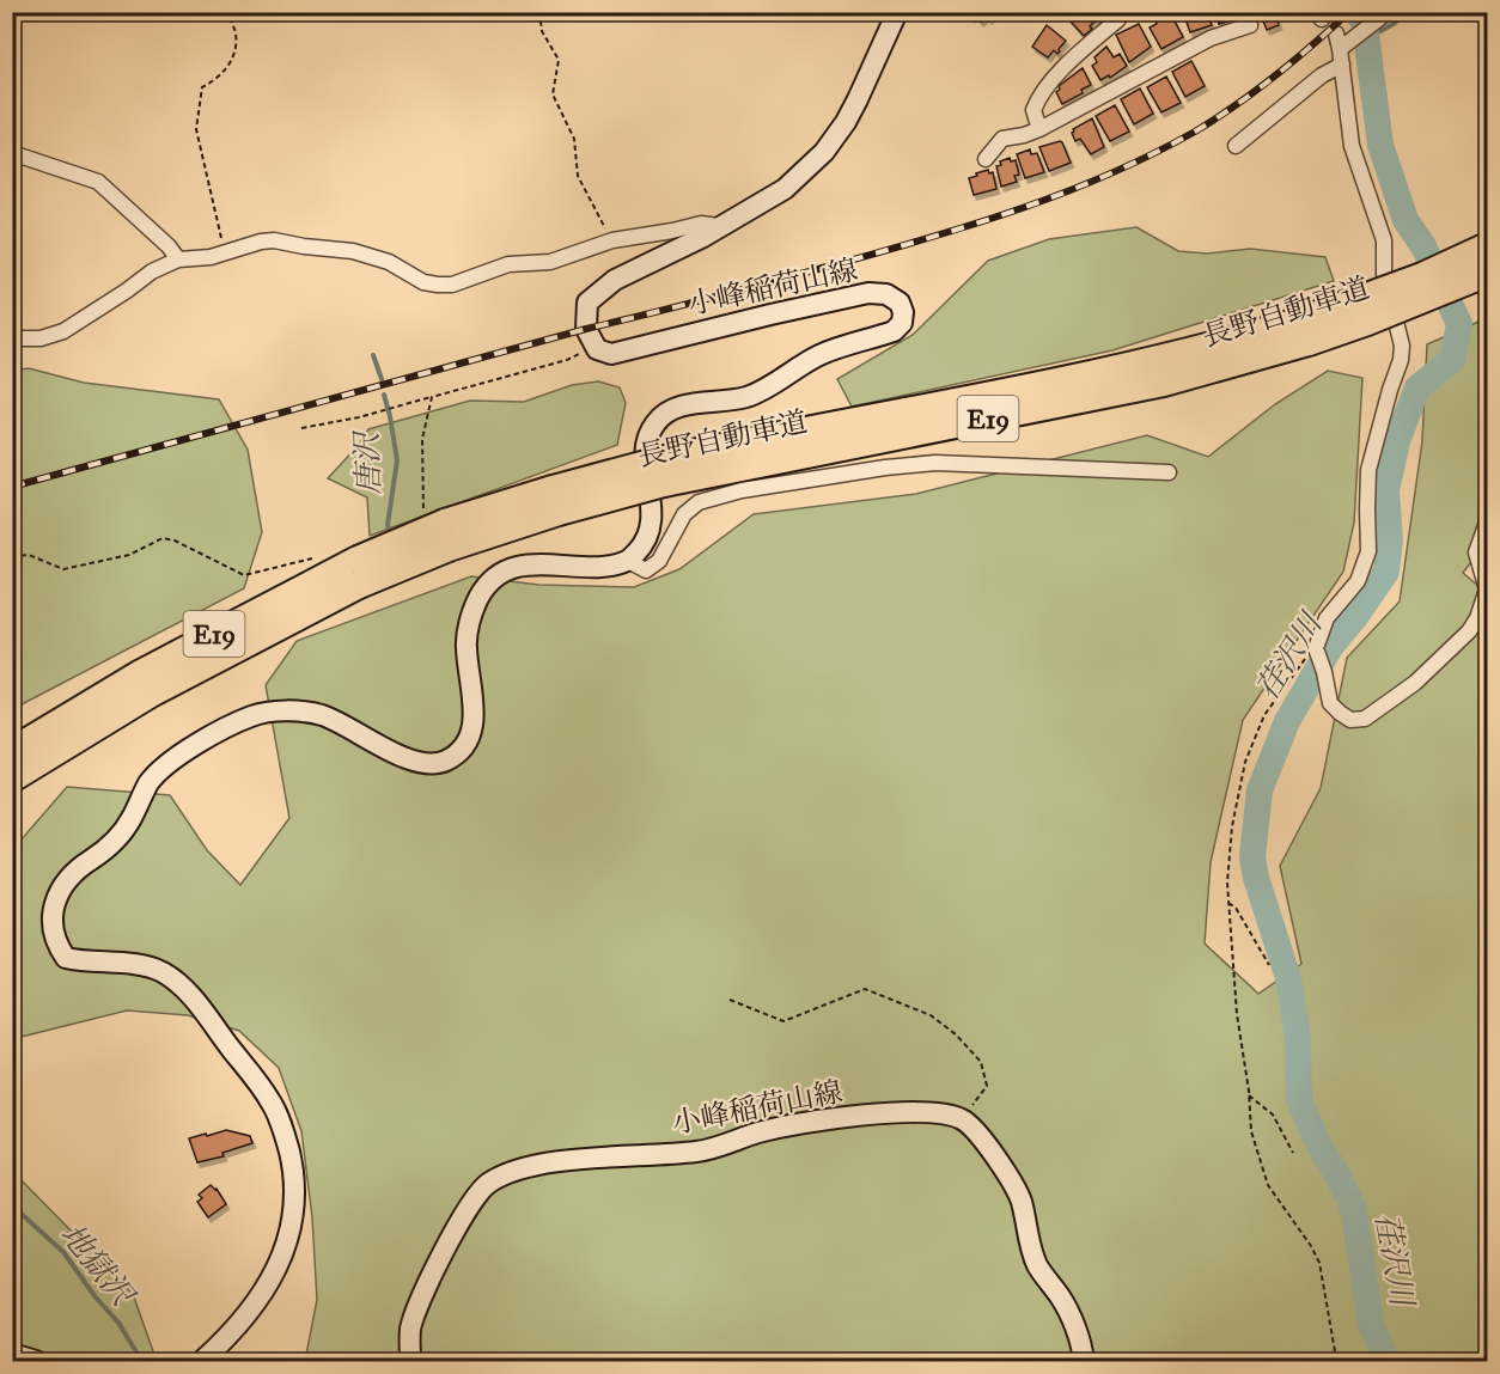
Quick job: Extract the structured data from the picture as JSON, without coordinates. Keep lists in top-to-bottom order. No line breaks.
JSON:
{"streets":{"highway":["長野自動車道","E19"],"main road":["小峰稲荷山線"]},"water":["唐沢","荏沢川","地獄沢"]}
